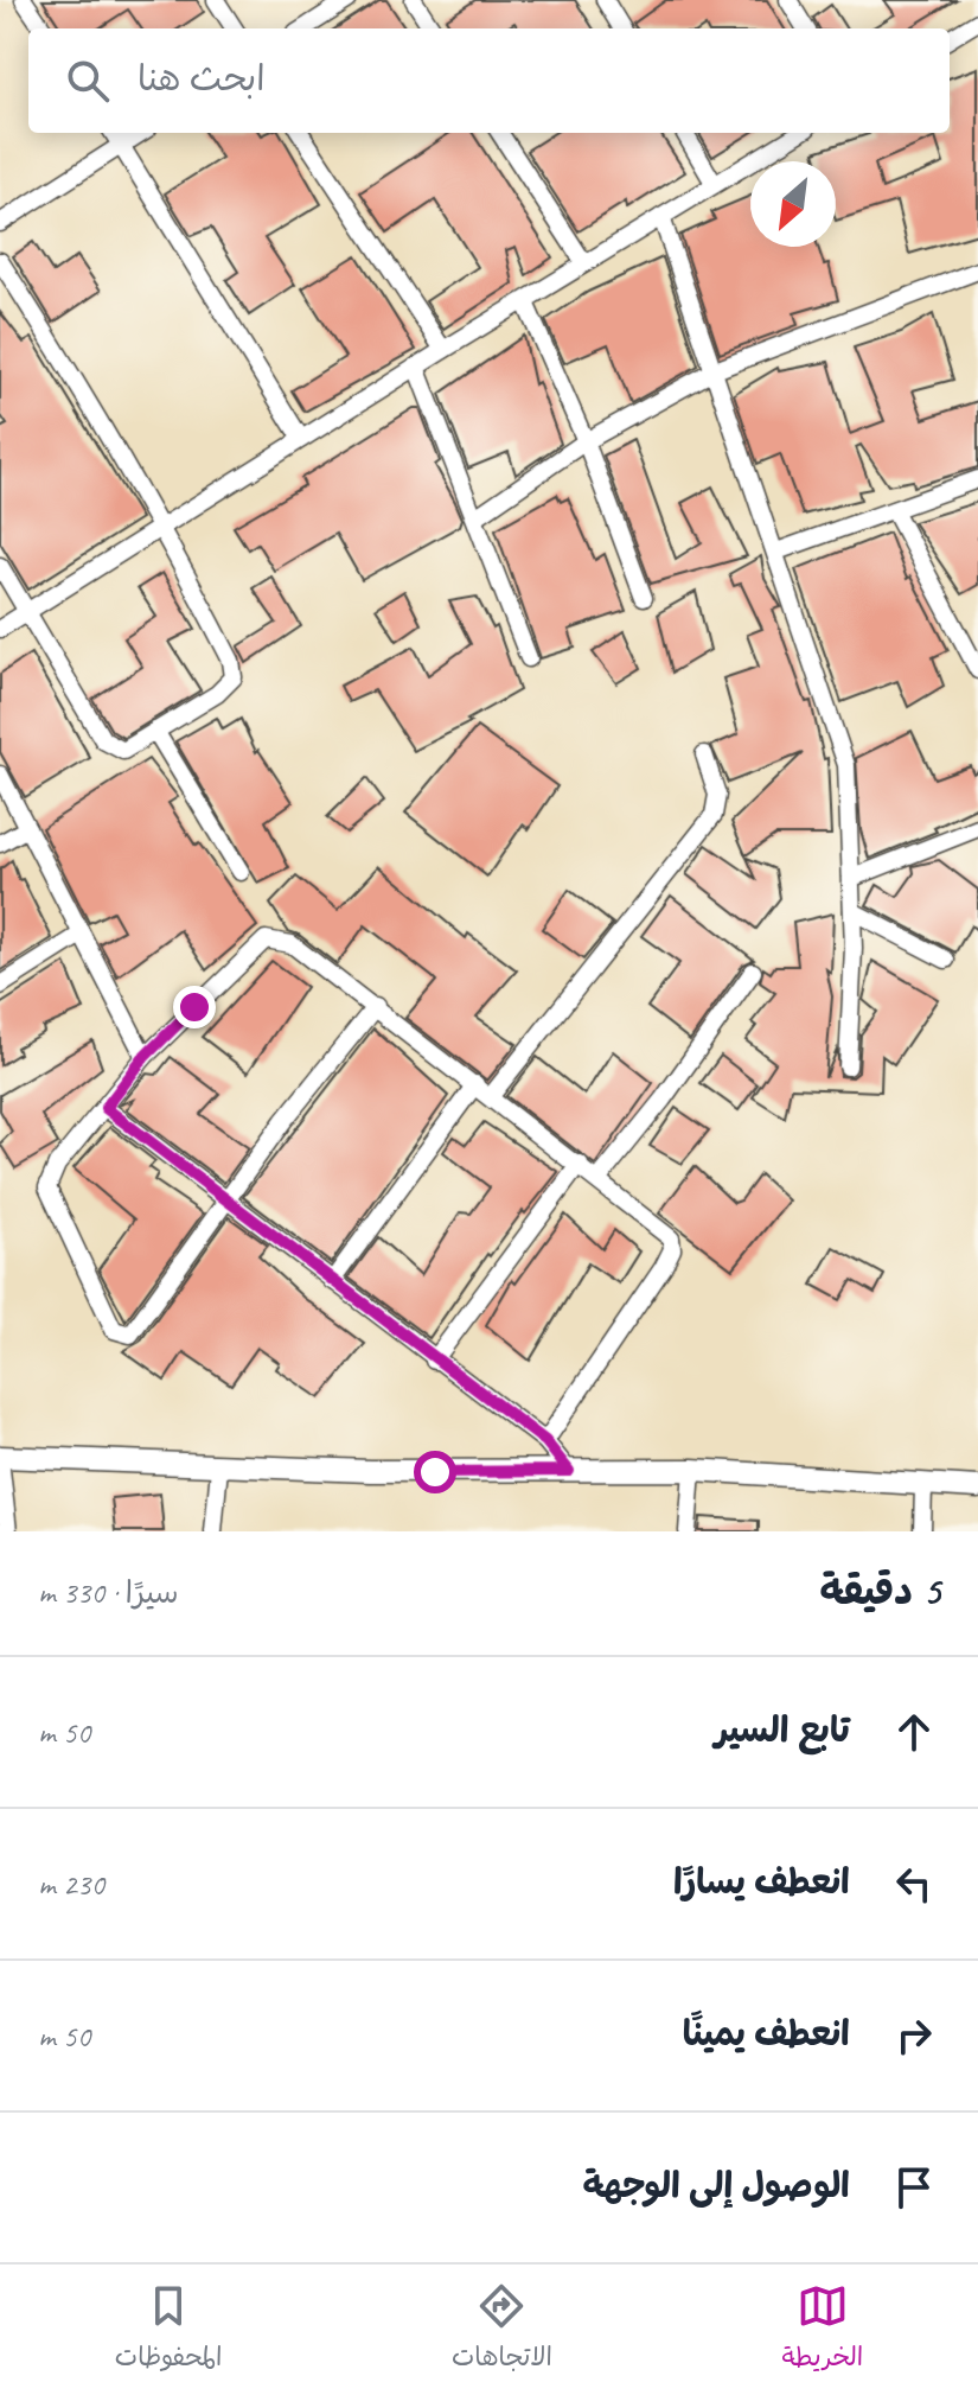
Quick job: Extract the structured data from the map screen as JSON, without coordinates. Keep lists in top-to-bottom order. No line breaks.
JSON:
{"north":"bottom left","page":{"search":"ابحث هنا","heading":["5 دقيقة","سيرًا · 330 m"],"list":[["تابع السير","50 m"],["انعطف يسارًا","230 m"],["انعطف يمينًا","50 m"],"الوصول إلى الوجهة"],"nav":["الخريطة","الاتجاهات","المحفوظات"]}}
